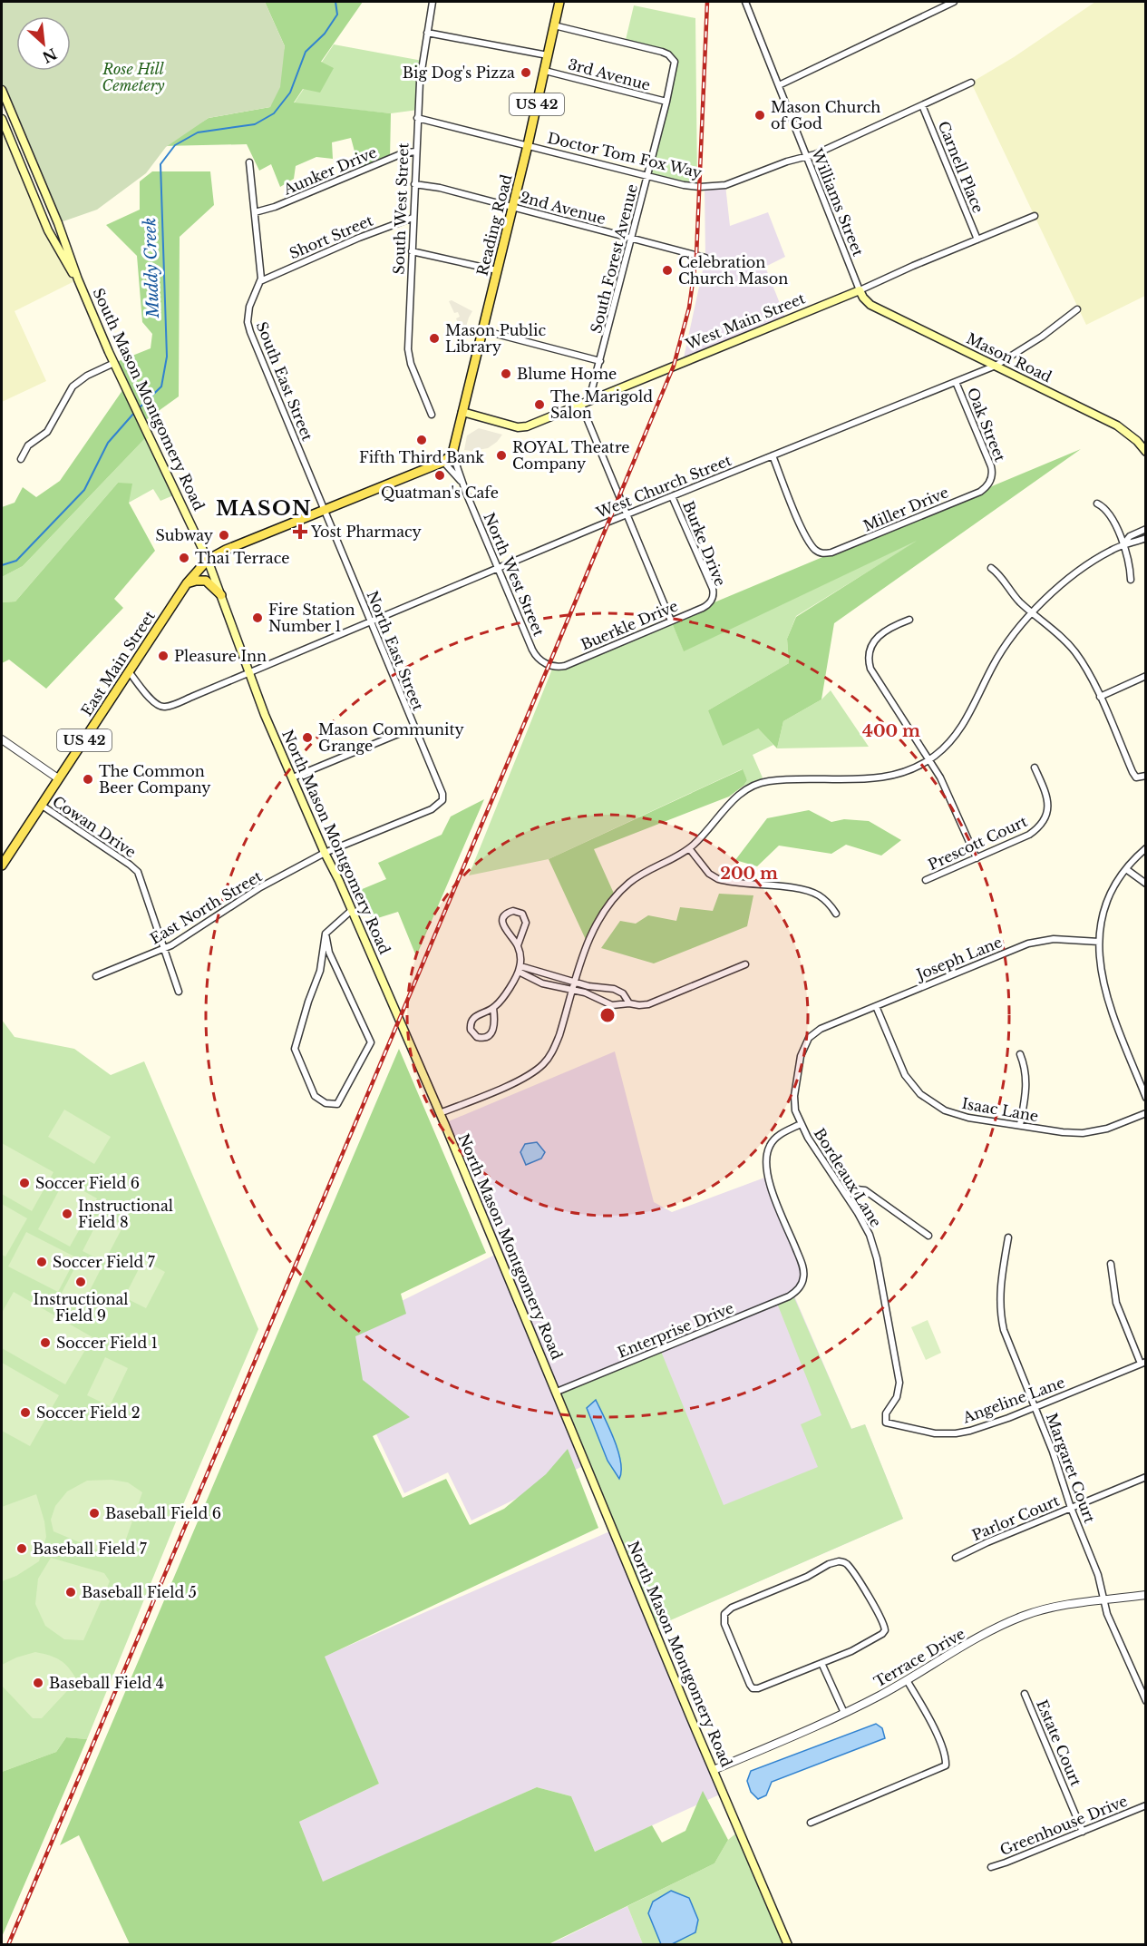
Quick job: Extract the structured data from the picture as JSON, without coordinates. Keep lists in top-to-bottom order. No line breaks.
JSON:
{"streets":{"main road":["US 42","Reading Road","West Main Street","Mason Road","South Mason Montgomery Road","East Main Street","North Mason Montgomery Road"],"street":["3rd Avenue","Doctor Tom Fox Way","Carnell Place","Aunker Drive","Williams Street","2nd Avenue","South West Street","Short Street","South Forest Avenue","South East Street","Oak Street","West Church Street","Miller Drive","Burke Drive","North West Street","Buerkle Drive","North East Street","Cowan Drive","Prescott Court","East North Street","Joseph Lane","Isaac Lane","Bordeaux Lane","Enterprise Drive","Angeline Lane","Margaret Court","Parlor Court","Terrace Drive","Estate Court","Greenhouse Drive"]},"crossings":[["3rd Avenue","South West Street"],["3rd Avenue","Reading Road"],["3rd Avenue","South Forest Avenue"],["US 42","Reading Road"],["US 42","South East Street"],["US 42","South Mason Montgomery Road"],["US 42","North West Street"],["US 42","North East Street"],["US 42","East Main Street"],["US 42","North Mason Montgomery Road"],["Doctor Tom Fox Way","Carnell Place"],["Doctor Tom Fox Way","Williams Street"],["Doctor Tom Fox Way","South West Street"],["Doctor Tom Fox Way","Reading Road"],["Doctor Tom Fox Way","South Forest Avenue"],["Carnell Place","West Main Street"],["Aunker Drive","South West Street"],["Aunker Drive","South East Street"],["Williams Street","West Main Street"],["Williams Street","Mason Road"],["2nd Avenue","South West Street"],["2nd Avenue","Reading Road"],["2nd Avenue","South Forest Avenue"],["South West Street","Short Street"],["Reading Road","South Forest Avenue"],["Reading Road","West Main Street"],["Reading Road","North West Street"],["Short Street","South East Street"],["South Forest Avenue","West Main Street"],["West Main Street","Mason Road"],["Mason Road","West Church Street"],["South East Street","North East Street"],["South Mason Montgomery Road","East Main Street"],["South Mason Montgomery Road","North Mason Montgomery Road"],["Oak Street","West Church Street"],["Oak Street","Miller Drive"],["West Church Street","Miller Drive"],["West Church Street","Burke Drive"],["West Church Street","North West Street"],["West Church Street","North East Street"],["West Church Street","East Main Street"],["West Church Street","North Mason Montgomery Road"],["Burke Drive","Buerkle Drive"],["North West Street","Buerkle Drive"],["North East Street","East North Street"],["East Main Street","Cowan Drive"],["East Main Street","North Mason Montgomery Road"],["Cowan Drive","East North Street"],["North Mason Montgomery Road","East North Street"],["North Mason Montgomery Road","Enterprise Drive"],["North Mason Montgomery Road","Terrace Drive"],["Joseph Lane","Isaac Lane"],["Joseph Lane","Bordeaux Lane"],["Bordeaux Lane","Enterprise Drive"],["Bordeaux Lane","Angeline Lane"],["Angeline Lane","Margaret Court"],["Margaret Court","Parlor Court"],["Margaret Court","Terrace Drive"],["Estate Court","Greenhouse Drive"]],"districts":["MASON"],"water":["Muddy Creek"],"parks":["Rose Hill Cemetery"],"places":{"other":["Big Dog's Pizza","Mason Church of God","Celebration Church Mason","Mason Public Library","Blume Home","The Marigold Salon","Fifth Third Bank","ROYAL Theatre Company","Quatman's Cafe","Subway","Thai Terrace","Fire Station Number 1","Pleasure Inn","Mason Community Grange","The Common Beer Company","Soccer Field 6","Instructional Field 8","Soccer Field 7","Instructional Field 9","Soccer Field 1","Soccer Field 2","Baseball Field 6","Baseball Field 7","Baseball Field 5","Baseball Field 4"],"health":["Yost Pharmacy"]},"north":"bottom right","rings":["400 m","200 m"]}
